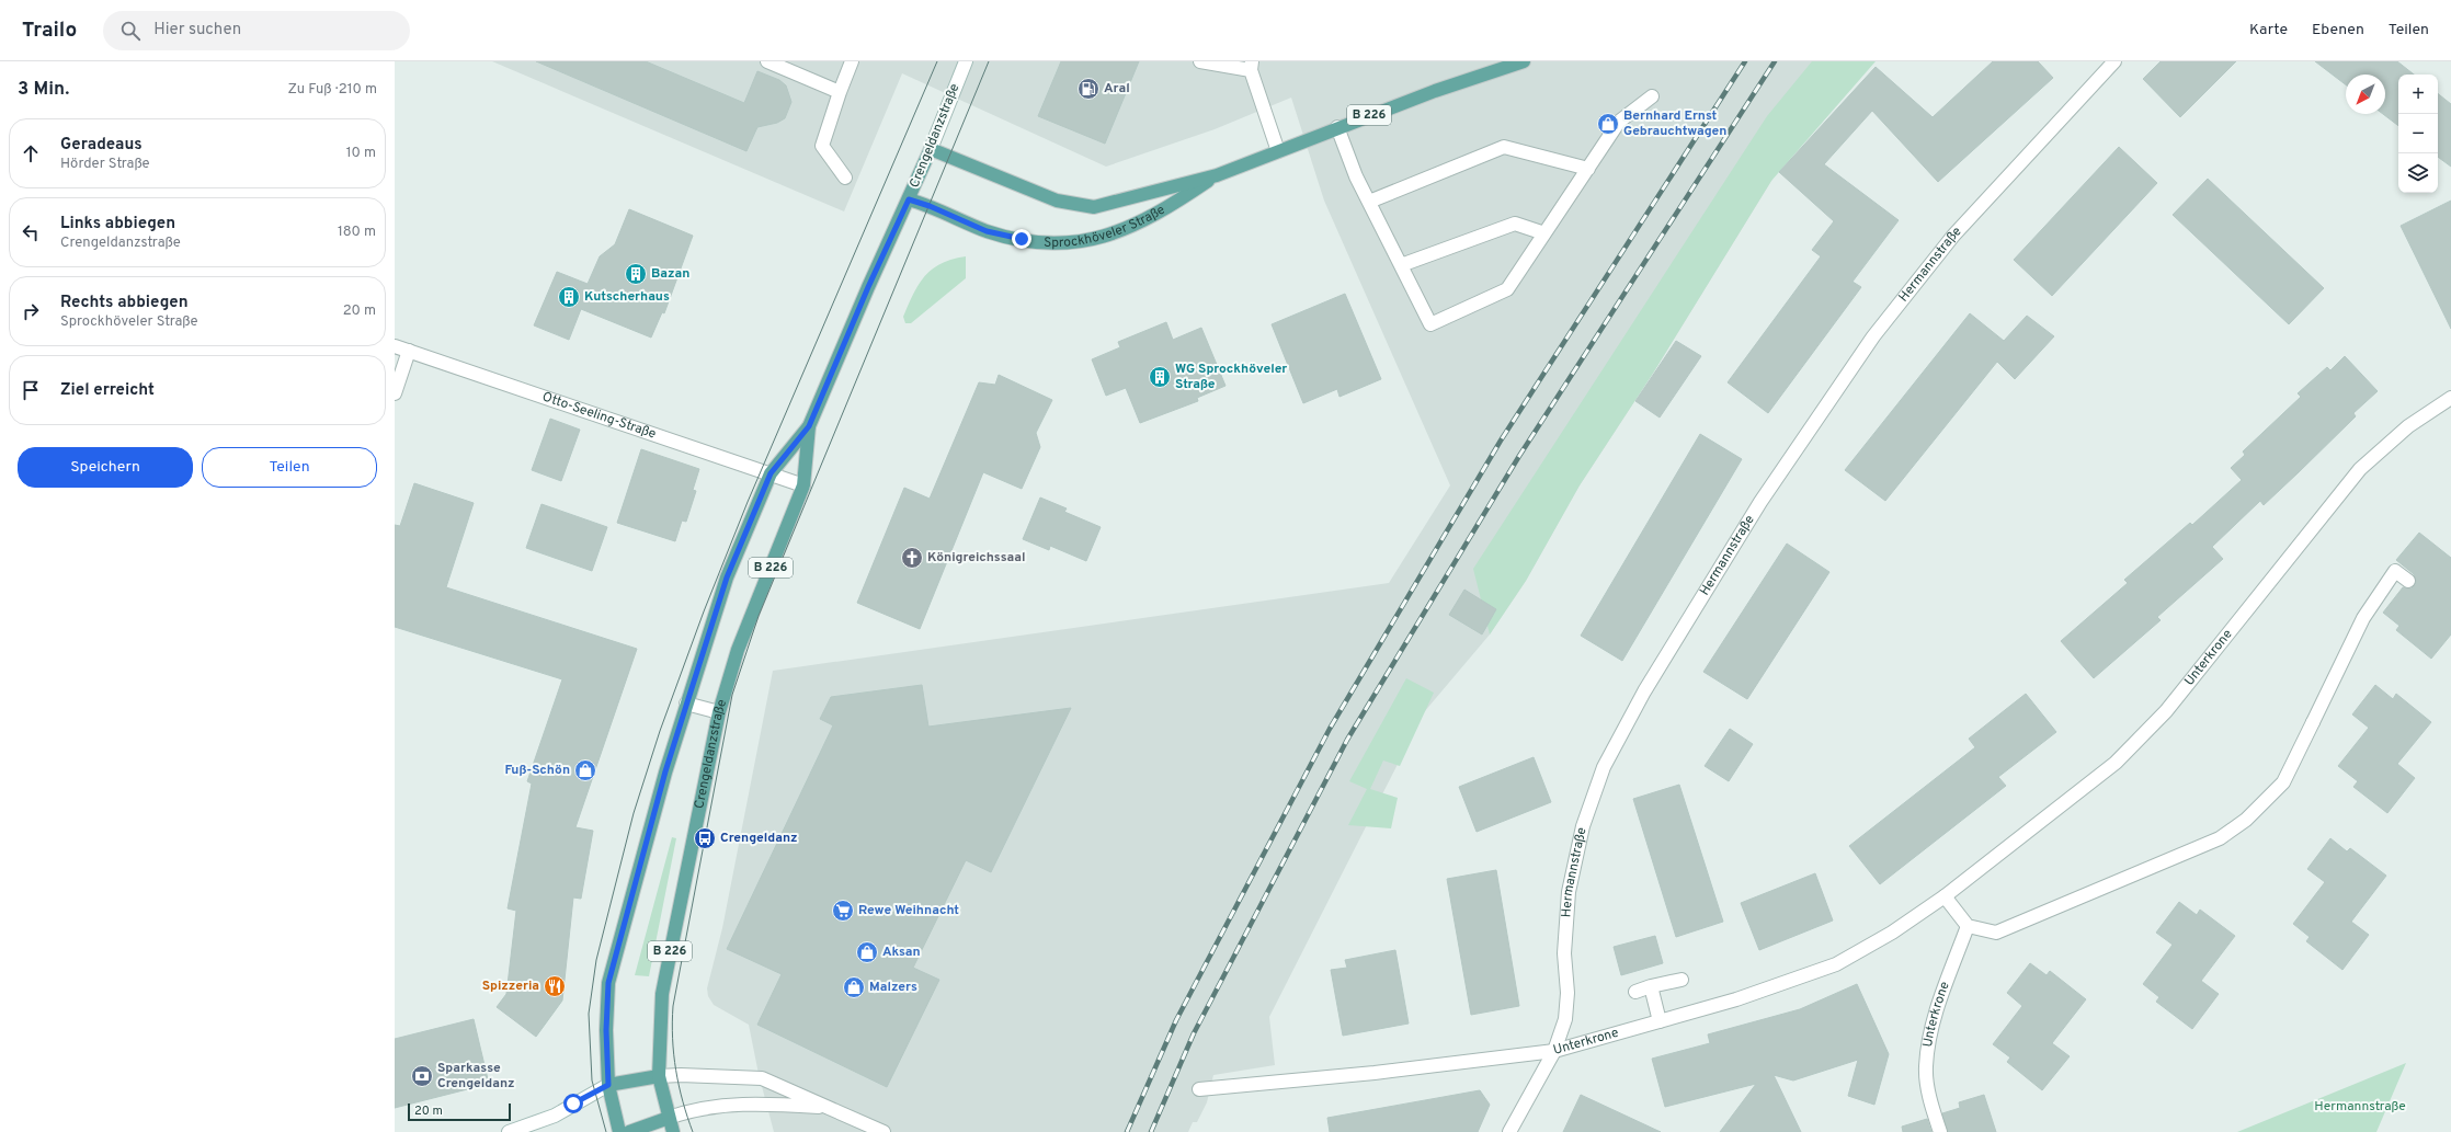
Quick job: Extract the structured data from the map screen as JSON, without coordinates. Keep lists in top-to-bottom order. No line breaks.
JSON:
{"streets":{"main road":["B 226","Crengeldanzstraße","Sprockhöveler Straße"],"street":["Hermannstraße","Otto-Seeling-Straße","Unterkrone"]},"crossings":[["B 226","Crengeldanzstraße"],["Crengeldanzstraße","Sprockhöveler Straße"],["Crengeldanzstraße","Otto-Seeling-Straße"],["Hermannstraße","Unterkrone"]],"parks":["Hermannstraße"],"places":{"fuel station":["Aral"],"shop":["Bernhard Ernst Gebrauchtwagen","Fuß-Schön","Aksan","Malzers"],"building":["Bazan","Kutscherhaus","WG Sprockhöveler Straße"],"church":["Königreichssaal"],"bus stop":["Crengeldanz"],"supermarket":["Rewe Weihnacht"],"restaurant":["Spizzeria"],"bank":["Sparkasse Crengeldanz"]},"scale_bar":"20 m","north":"bottom left","page":{"header":"Trailo","search":"Hier suchen","nav":["Karte","Ebenen","Teilen"],"heading":["3 Min.","Zu Fuß · 210 m"],"map_buttons":["+","−"],"list":[["Geradeaus","Hörder Straße","10 m"],["Links abbiegen","Crengeldanzstraße","180 m"],["Rechts abbiegen","Sprockhöveler Straße","20 m"],"Ziel erreicht"],"buttons":["Speichern","Teilen"],"scale":"20 m"}}
